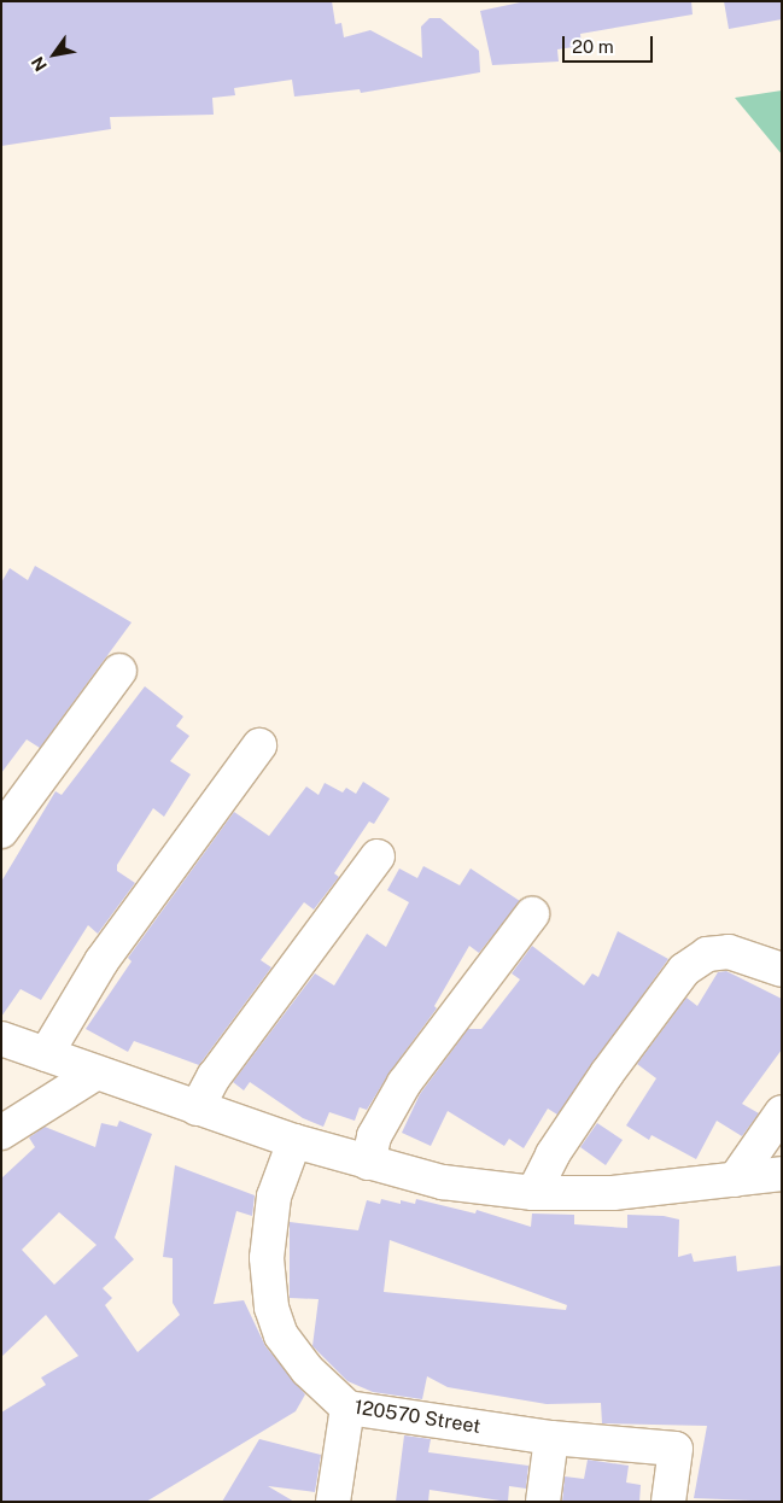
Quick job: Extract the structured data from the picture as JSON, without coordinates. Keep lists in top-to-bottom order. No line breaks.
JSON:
{"streets":{"street":["120570 Street"]},"scale_bar":"20 m","north":"bottom left"}
